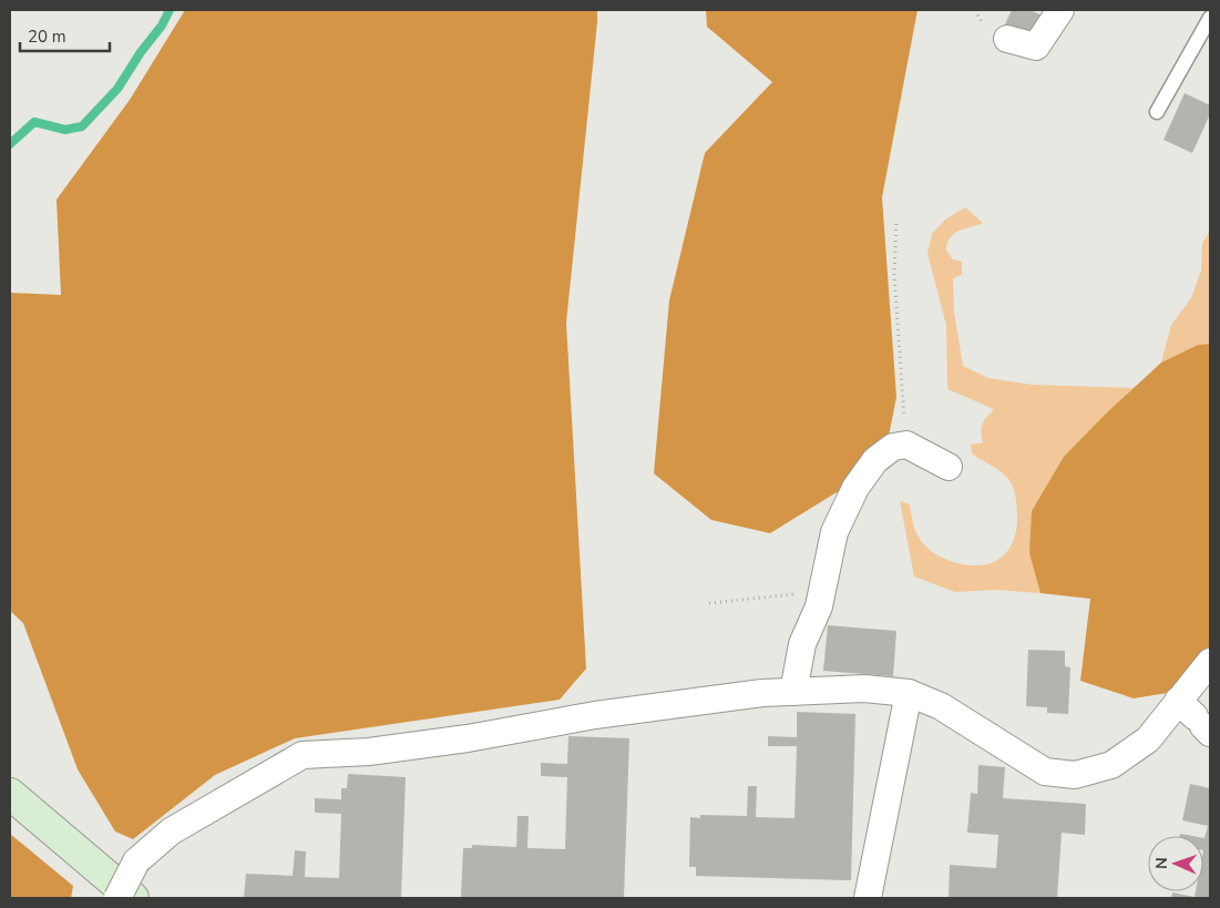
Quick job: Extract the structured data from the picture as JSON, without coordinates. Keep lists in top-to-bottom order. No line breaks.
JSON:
{"scale_bar":"20 m","north":"left"}
